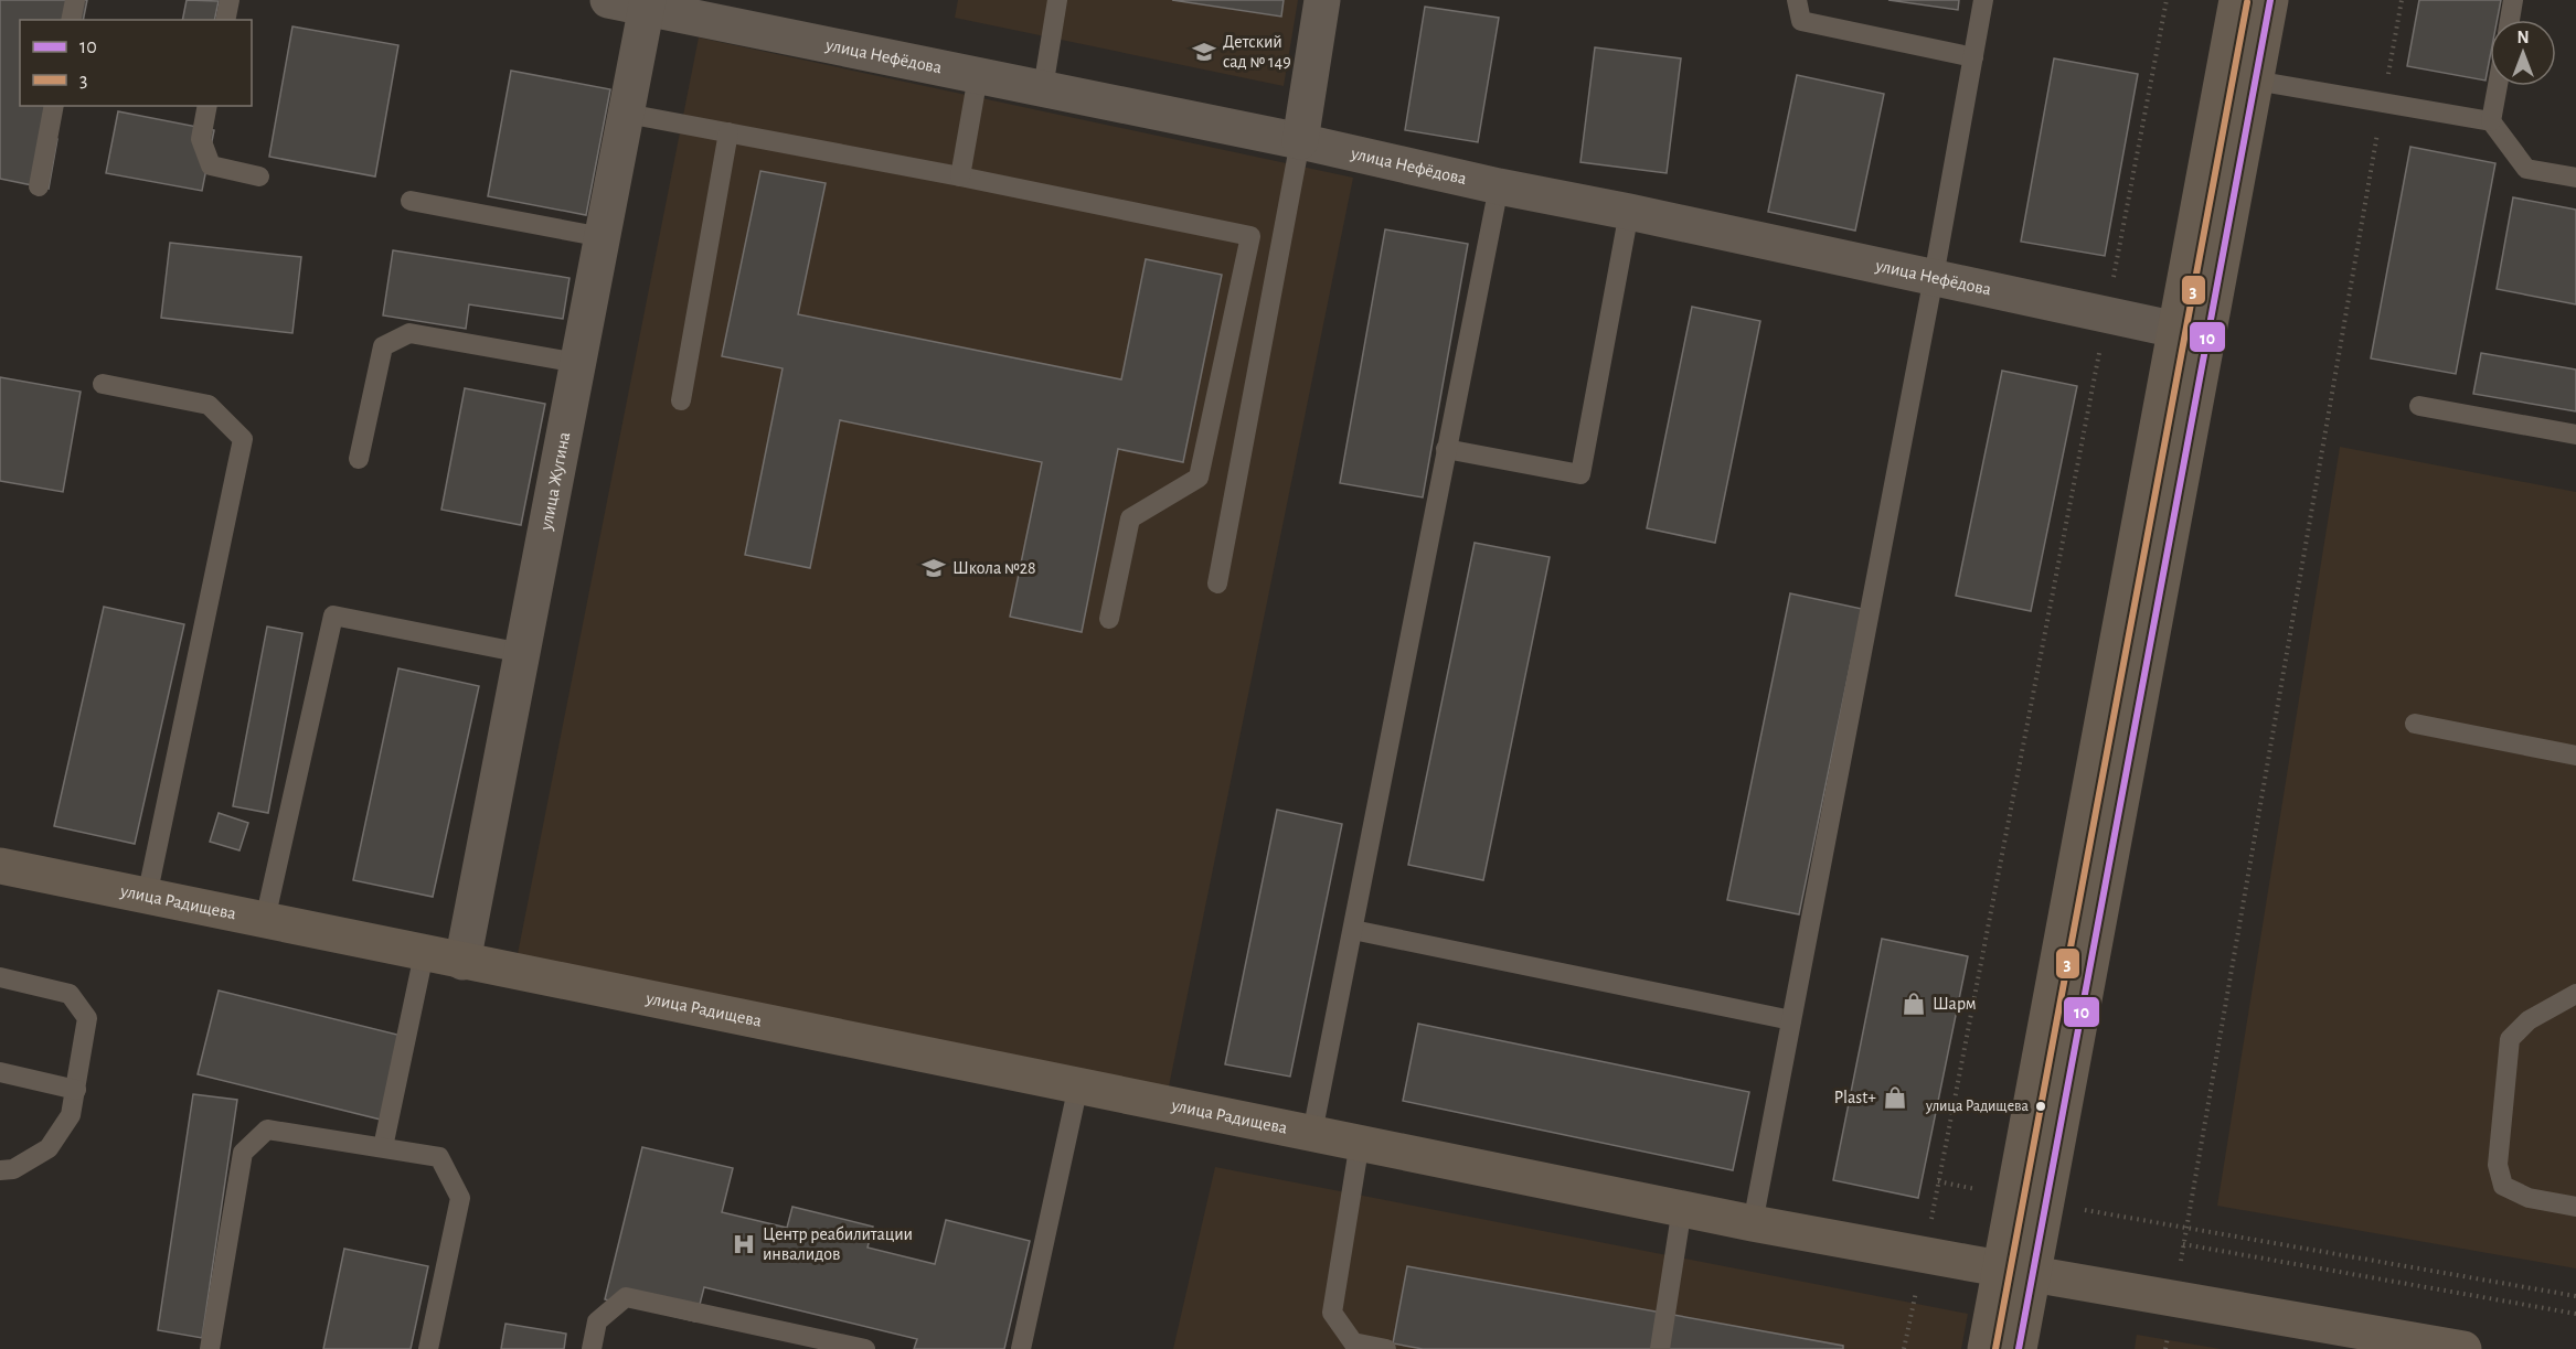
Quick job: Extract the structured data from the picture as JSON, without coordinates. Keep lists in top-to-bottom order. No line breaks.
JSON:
{"streets":{"street":["улица Нефёдова","улица Жугина","улица Радищева"]},"crossings":[["улица Нефёдова","улица Жугина"],["улица Жугина","улица Радищева"]],"places":{"school or university":["Детский сад № 149","Школа №28"],"shop":["Шарм","Plast+"],"other":["улица Радищева"],"hospital":["Центр реабилитации инвалидов"]},"lines":["transit line 10","transit line 3"],"legend":["10","3"],"north":"top"}
